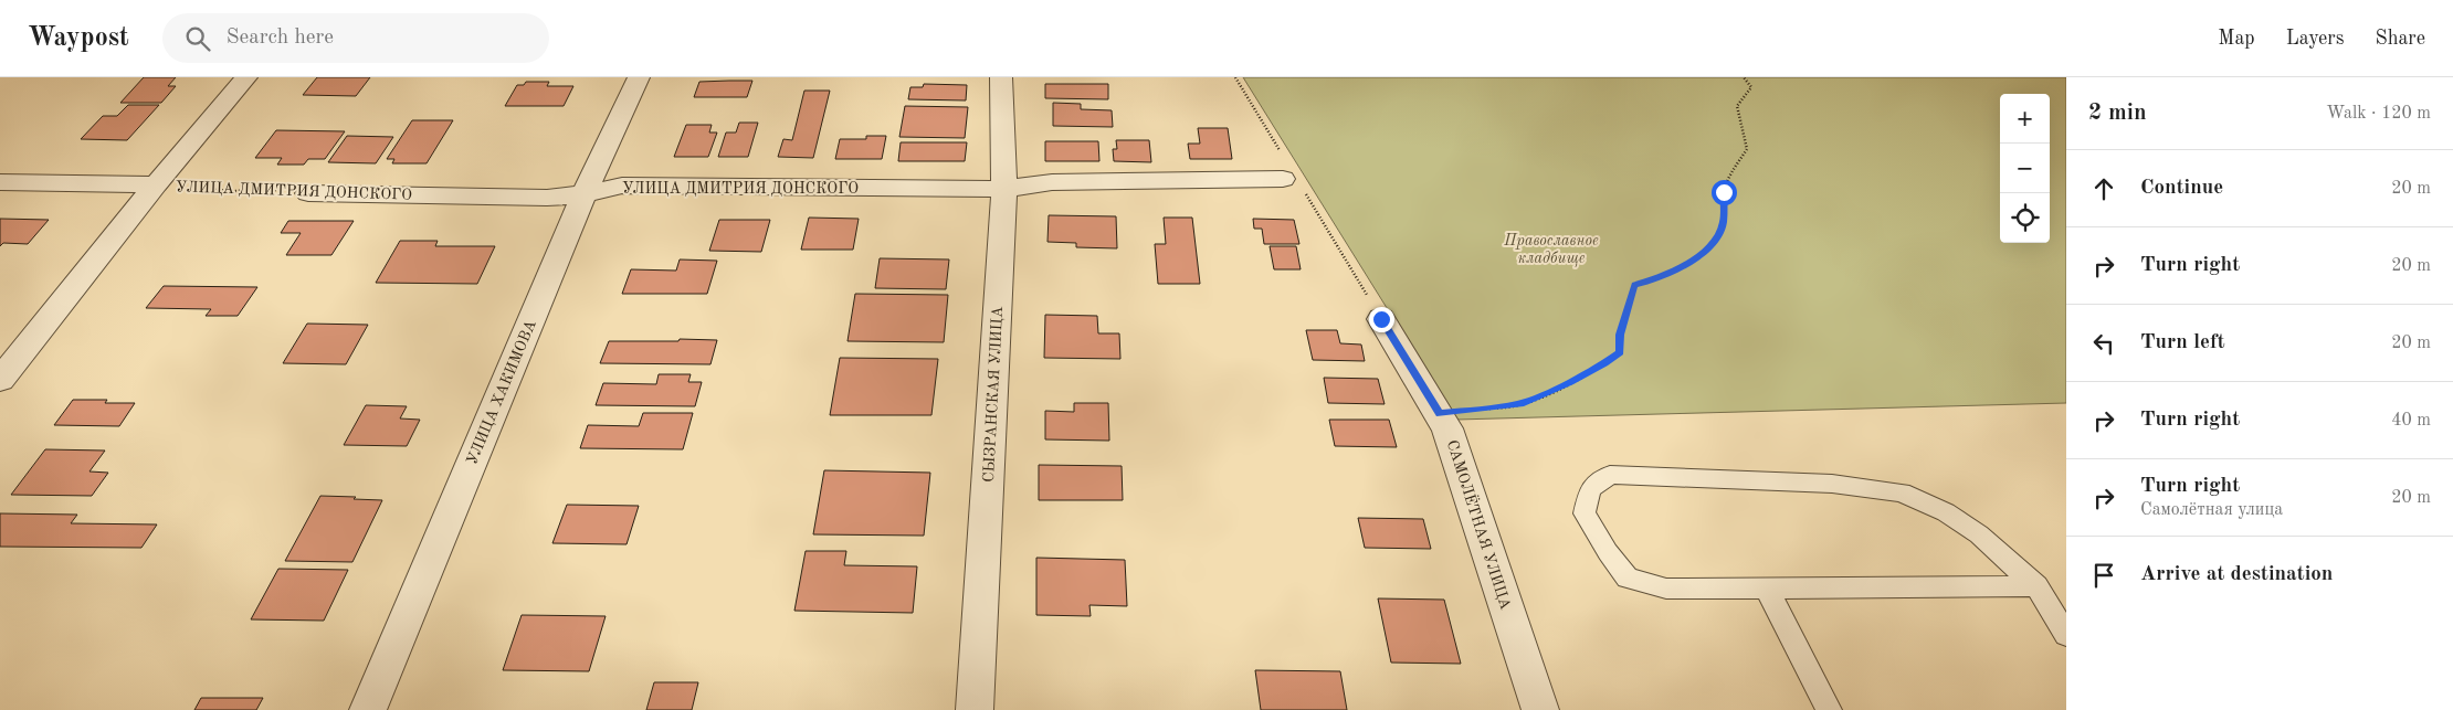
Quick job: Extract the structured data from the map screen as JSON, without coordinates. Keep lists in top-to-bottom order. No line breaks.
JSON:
{"streets":{"street":["УЛИЦА ДМИТРИЯ ДОНСКОГО","УЛИЦА ХАКИМОВА","СЫЗРАНСКАЯ УЛИЦА","САМОЛЁТНАЯ УЛИЦА"]},"crossings":[["УЛИЦА ДМИТРИЯ ДОНСКОГО","УЛИЦА ХАКИМОВА"],["УЛИЦА ДМИТРИЯ ДОНСКОГО","СЫЗРАНСКАЯ УЛИЦА"]],"parks":["Православное кладбище"],"page":{"header":"Waypost","search":"Search here","nav":["Map","Layers","Share"],"heading":["2 min","Walk · 120 m"],"map_buttons":["+","−"],"list":[["Continue","20 m"],["Turn right","20 m"],["Turn left","20 m"],["Turn right","40 m"],["Turn right","Самолётная улица","20 m"],"Arrive at destination"]}}
